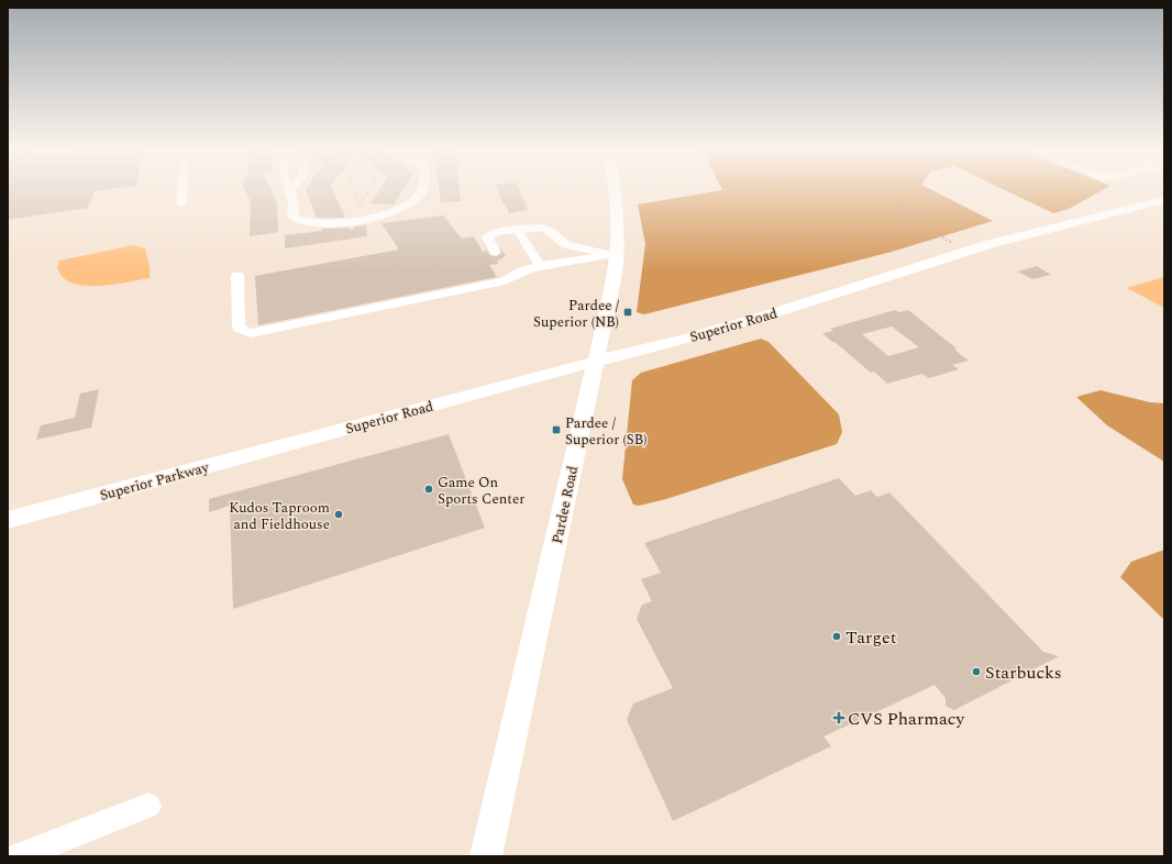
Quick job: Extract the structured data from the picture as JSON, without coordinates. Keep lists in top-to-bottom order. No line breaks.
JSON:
{"streets":{"main road":["Superior Road","Superior Parkway","Pardee Road"]},"crossings":[["Superior Road","Superior Parkway"],["Superior Road","Pardee Road"]],"places":{"transit":["Pardee / Superior (NB)","Pardee / Superior (SB)"],"other":["Game On Sports Center","Kudos Taproom and Fieldhouse","Target","Starbucks"],"health":["CVS Pharmacy"]}}
